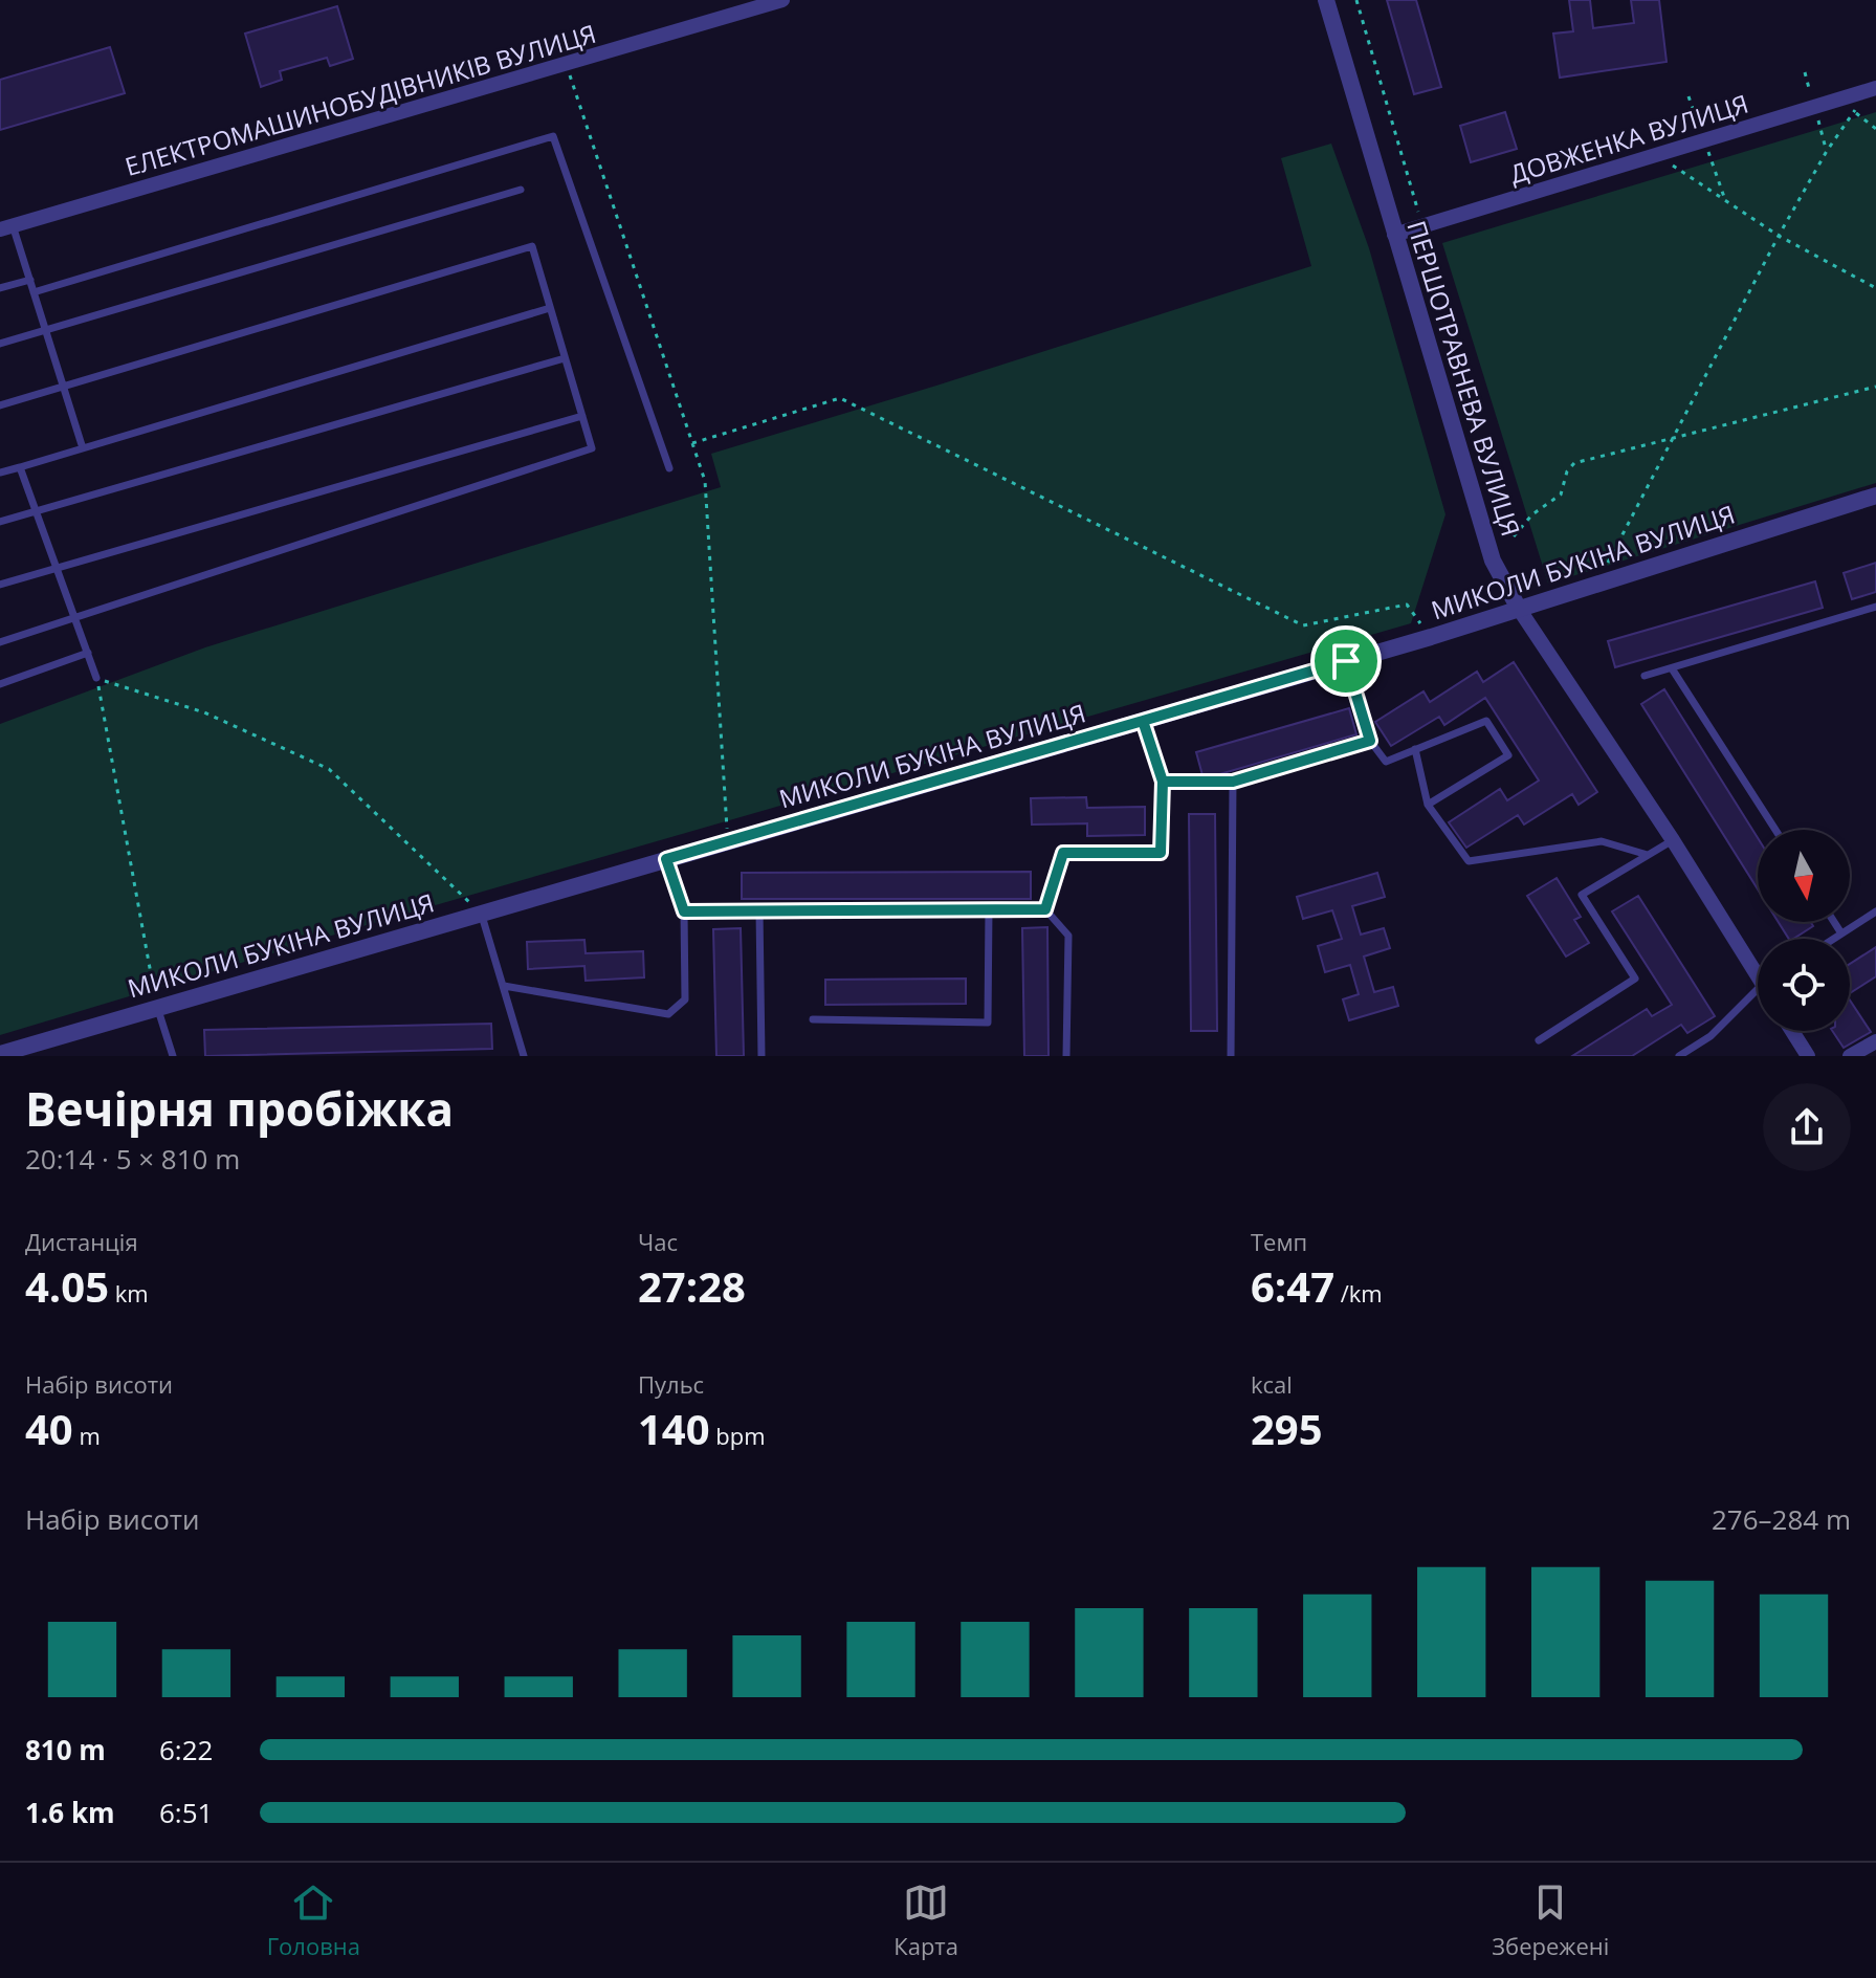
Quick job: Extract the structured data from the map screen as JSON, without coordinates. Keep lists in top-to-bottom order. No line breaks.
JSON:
{"streets":{"street":["ЕЛЕКТРОМАШИНОБУДІВНИКІВ ВУЛИЦЯ","ДОВЖЕНКА ВУЛИЦЯ","ПЕРШОТРАВНЕВА ВУЛИЦЯ","МИКОЛИ БУКІНА ВУЛИЦЯ"]},"crossings":[["ДОВЖЕНКА ВУЛИЦЯ","ПЕРШОТРАВНЕВА ВУЛИЦЯ"],["ПЕРШОТРАВНЕВА ВУЛИЦЯ","МИКОЛИ БУКІНА ВУЛИЦЯ"]],"north":"bottom","page":{"heading":["Вечірня пробіжка","20:14 · 5 × 810 m"],"stats":[["Дистанція","4.05 km"],["Час","27:28"],["Темп","6:47 /km"],["Набір висоти","40 m"],["Пульс","140 bpm"],["kcal","295"]],"chart":["Набір висоти","276–284 m"],"list":[{"name":"810 m","note":"6:22"},{"name":"1.6 km","note":"6:51"}],"tabs":["Головна","Карта","Збережені"]}}
